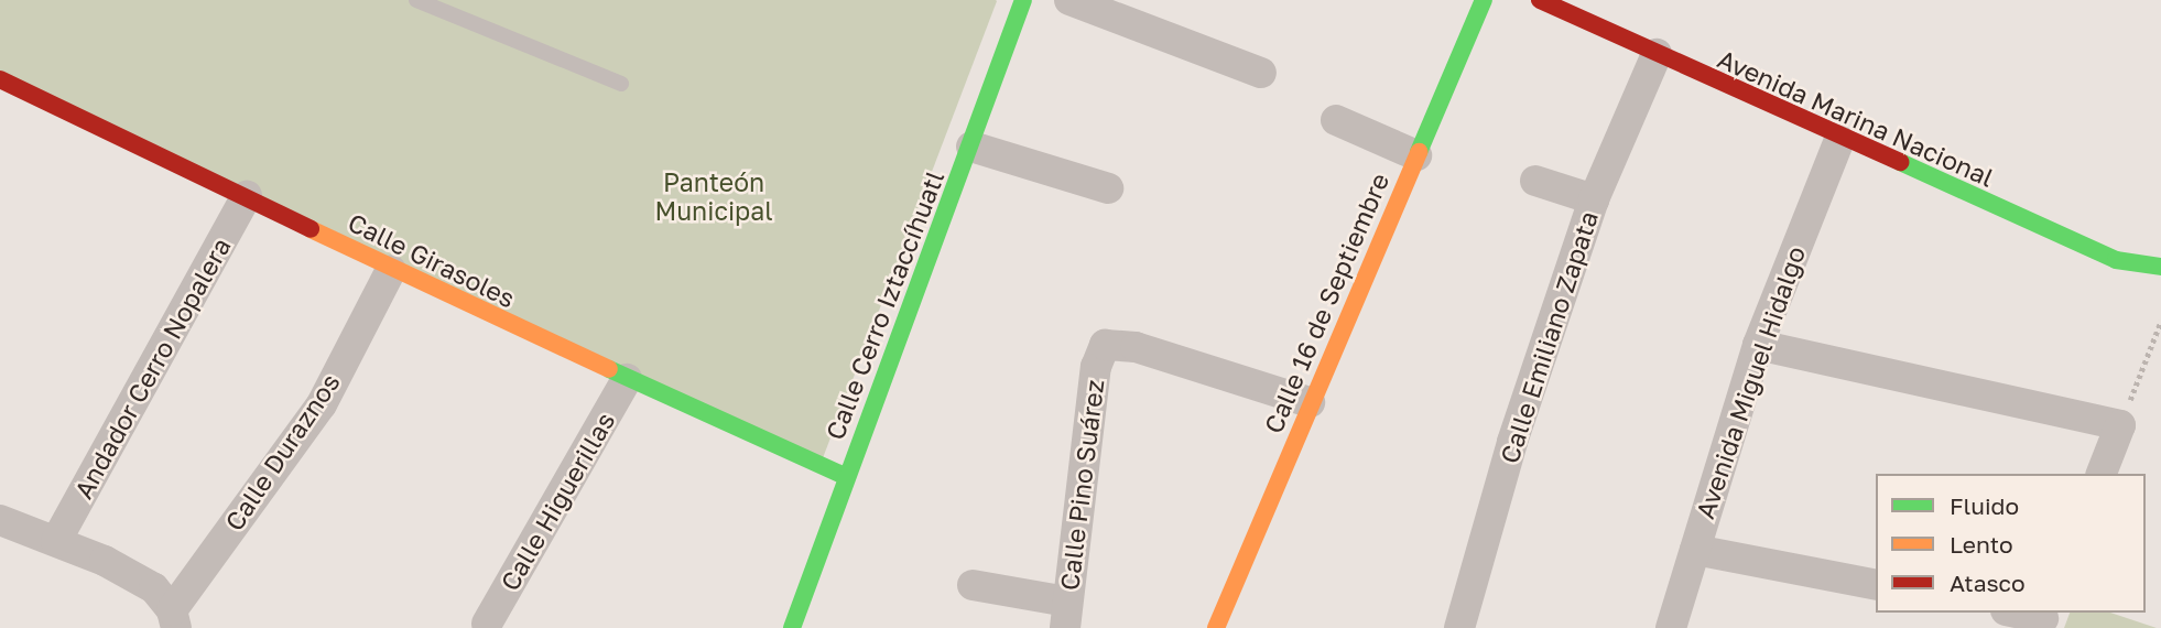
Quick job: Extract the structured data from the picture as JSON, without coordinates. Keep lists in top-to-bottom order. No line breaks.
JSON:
{"streets":{"street":["Avenida Marina Nacional","Calle Girasoles","Calle 16 de Septiembre","Calle Cerro Iztaccíhuatl","Calle Emiliano Zapata","Andador Cerro Nopalera","Avenida Miguel Hidalgo","Calle Duraznos","Calle Pino Suárez","Calle Higuerillas"]},"crossings":[["Avenida Marina Nacional","Calle Emiliano Zapata"],["Avenida Marina Nacional","Avenida Miguel Hidalgo"],["Calle Girasoles","Calle Cerro Iztaccíhuatl"],["Calle Girasoles","Andador Cerro Nopalera"],["Calle Girasoles","Calle Duraznos"],["Calle Girasoles","Calle Higuerillas"],["Calle 16 de Septiembre","Calle Pino Suárez"]],"parks":["Panteón Municipal"],"legend":["Fluido","Lento","Atasco"]}
